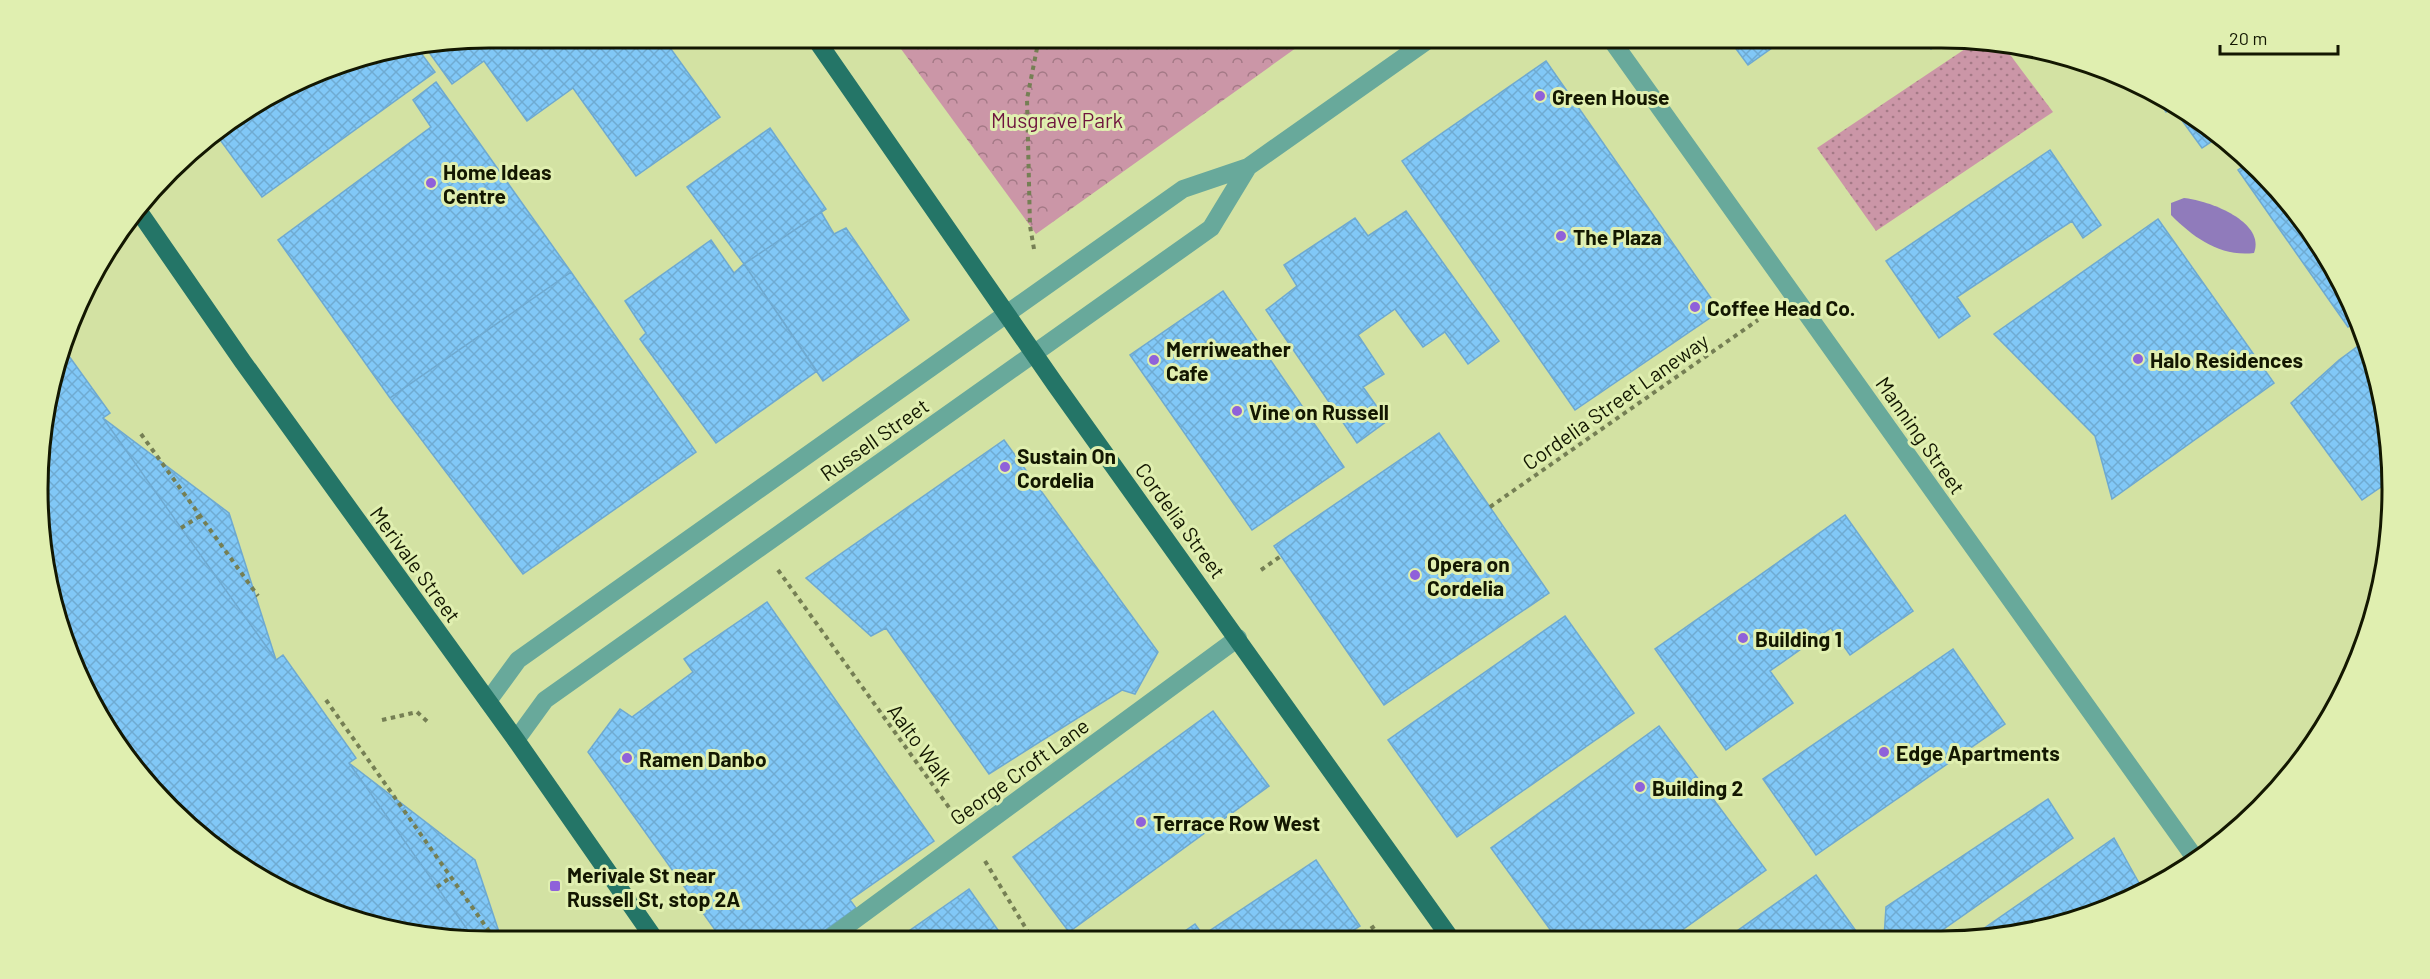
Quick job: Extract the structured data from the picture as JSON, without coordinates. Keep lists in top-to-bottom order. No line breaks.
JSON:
{"streets":{"main road":["Cordelia Street","Merivale Street"],"street":["Manning Street","Russell Street","George Croft Lane"],"path":["Cordelia Street Laneway","Aalto Walk"]},"crossings":[["Russell Street","Cordelia Street"],["Russell Street","Merivale Street"],["Cordelia Street","George Croft Lane"],["Aalto Walk","George Croft Lane"]],"parks":["Musgrave Park"],"places":{"other":["Green House","Home Ideas Centre","The Plaza","Coffee Head Co.","Halo Residences","Merriweather Cafe","Vine on Russell","Sustain On Cordelia","Opera on Cordelia","Building 1","Edge Apartments","Ramen Danbo","Building 2","Terrace Row West"],"transit":["Merivale St near Russell St, stop 2A"]},"scale_bar":"20 m"}
